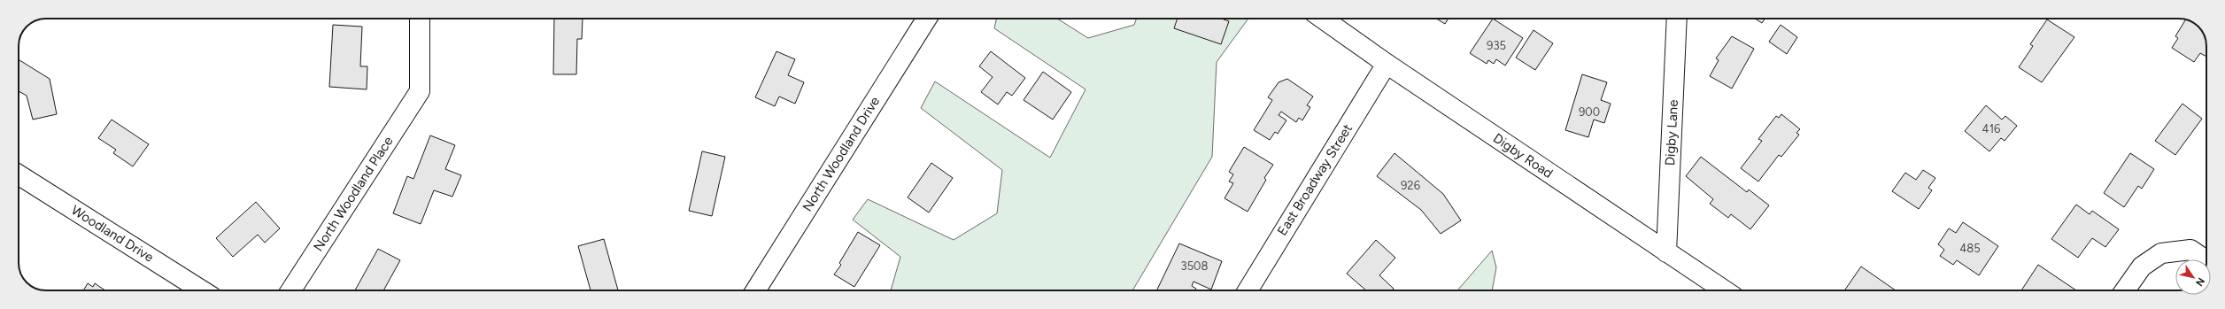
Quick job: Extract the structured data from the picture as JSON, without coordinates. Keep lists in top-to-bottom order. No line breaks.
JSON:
{"streets":{"street":["Digby Lane","North Woodland Drive","Digby Road","East Broadway Street","North Woodland Place","Woodland Drive"]},"crossings":[["Digby Lane","Digby Road"],["Digby Road","East Broadway Street"]],"house_numbers":["935","900","416","926","485","3508"],"north":"bottom right"}
